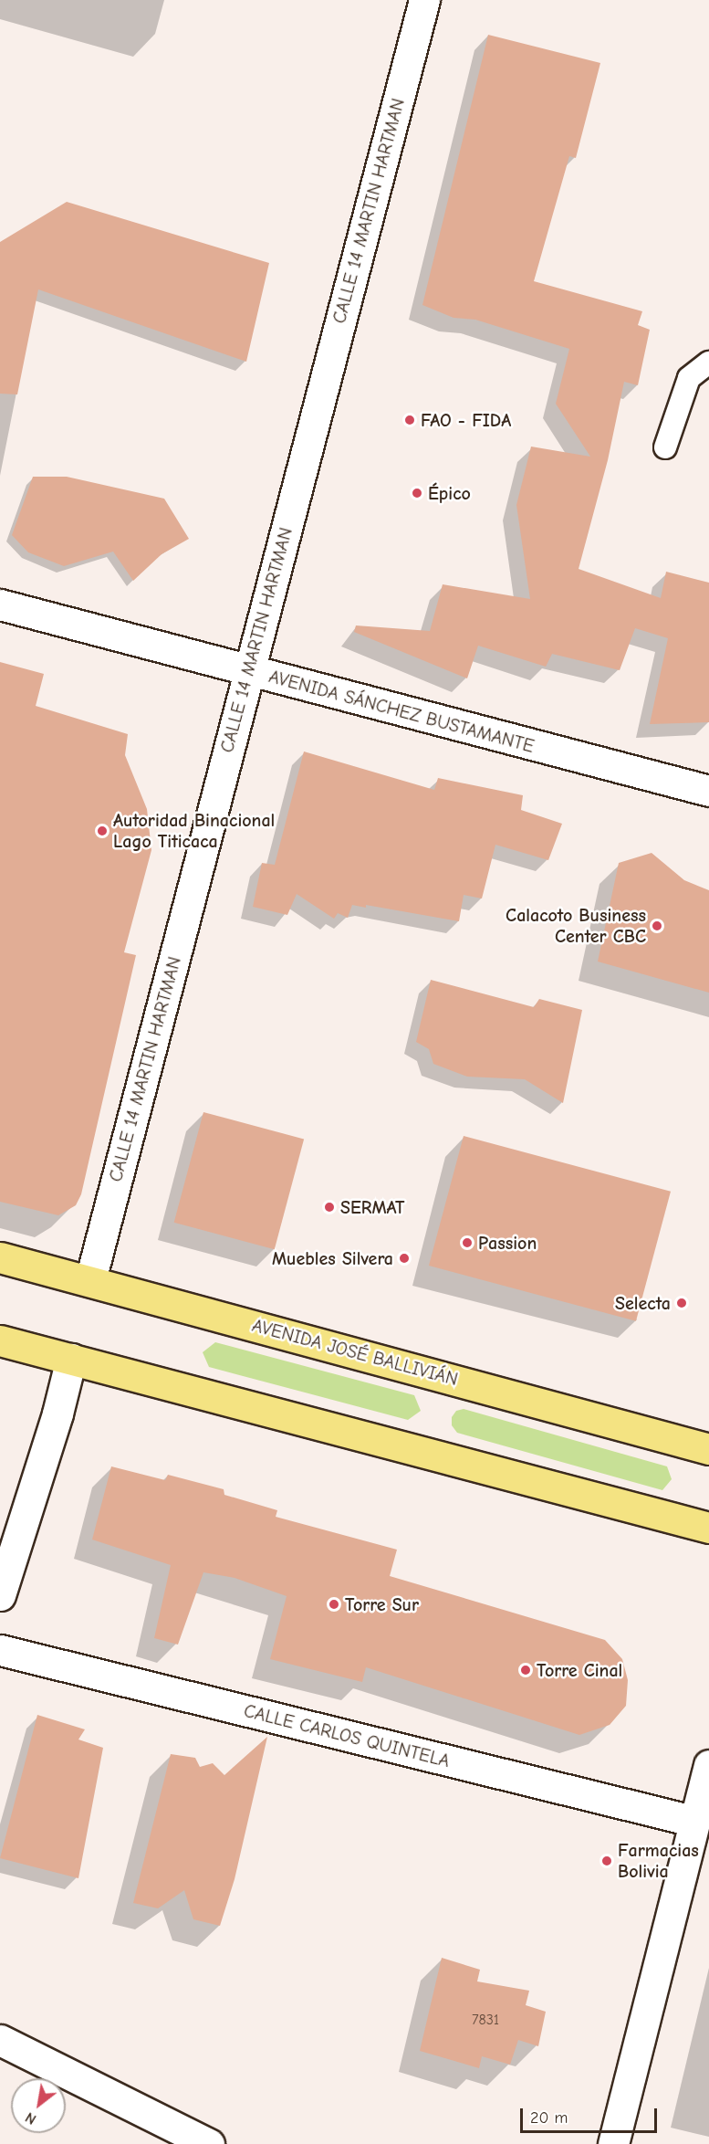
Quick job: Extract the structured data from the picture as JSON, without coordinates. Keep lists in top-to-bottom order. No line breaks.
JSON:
{"streets":{"main road":["AVENIDA JOSÉ BALLIVIÁN"],"street":["CALLE 14 MARTIN HARTMAN","AVENIDA SÁNCHEZ BUSTAMANTE","CALLE CARLOS QUINTELA"]},"crossings":[["CALLE 14 MARTIN HARTMAN","AVENIDA SÁNCHEZ BUSTAMANTE"],["CALLE 14 MARTIN HARTMAN","AVENIDA JOSÉ BALLIVIÁN"]],"places":["FAO - FIDA","Épico","Autoridad Binacional Lago Titicaca","Calacoto Business Center CBC","SERMAT","Passion","Muebles Silvera","Selecta","Torre Sur","Torre Cinal","Farmacias Bolivia"],"house_numbers":["7831"],"scale_bar":"20 m","north":"bottom left"}
